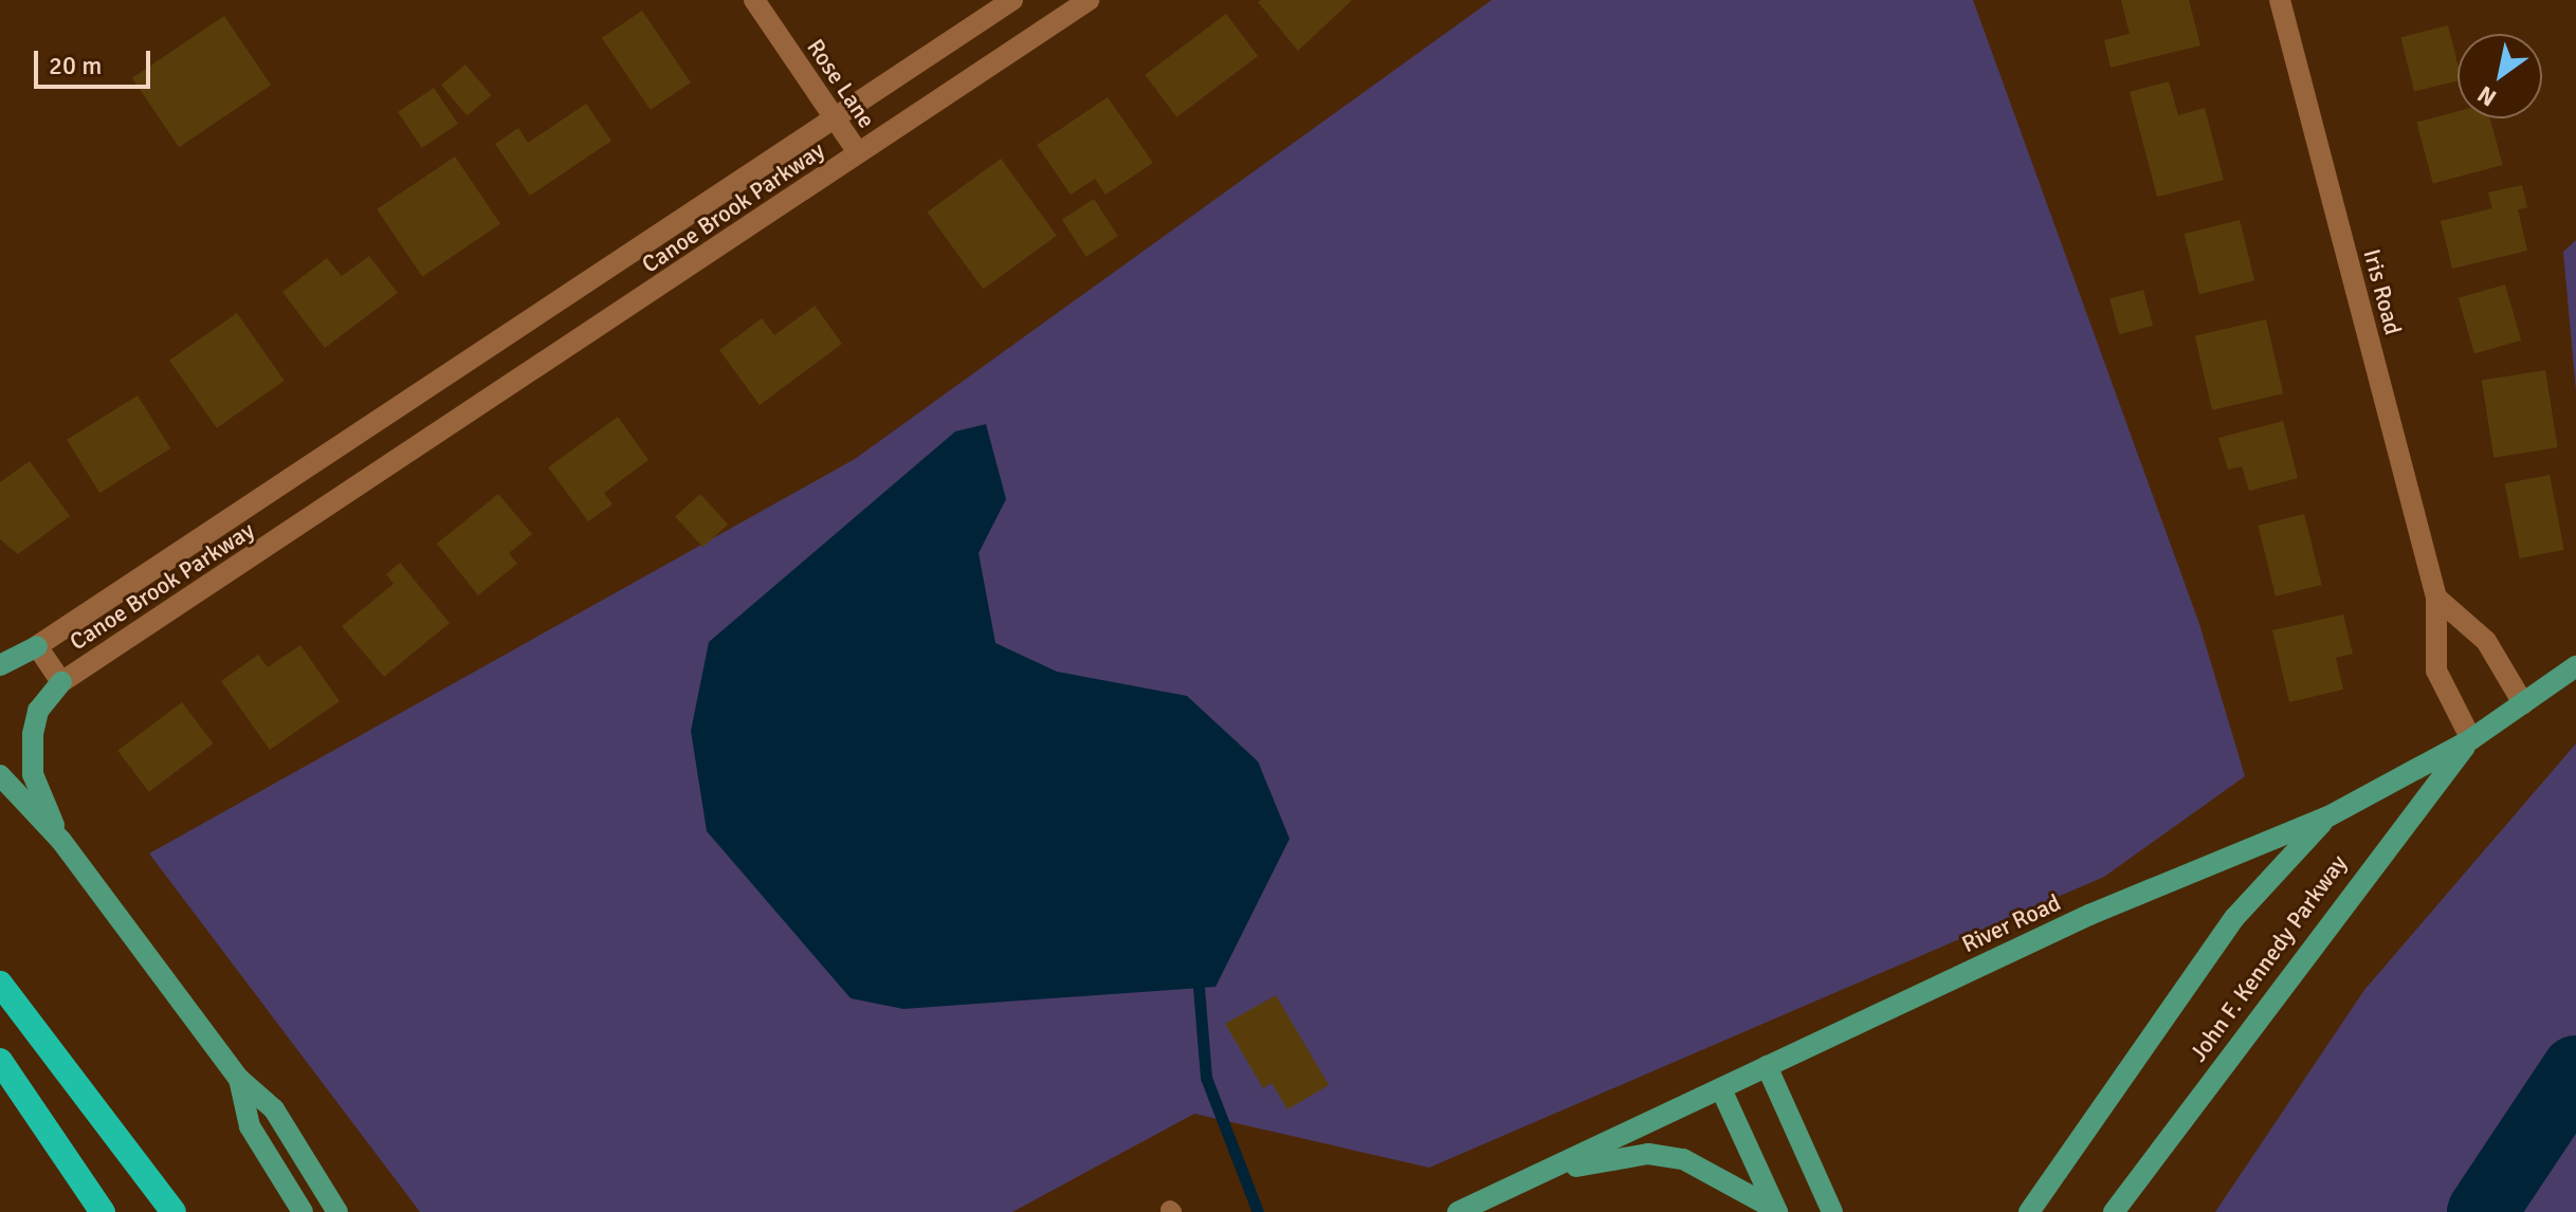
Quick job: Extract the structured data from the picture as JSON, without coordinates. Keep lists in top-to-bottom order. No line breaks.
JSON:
{"streets":{"main road":["River Road","John F. Kennedy Parkway"],"street":["Rose Lane","Canoe Brook Parkway","Iris Road"]},"crossings":[["Rose Lane","Canoe Brook Parkway"],["Iris Road","River Road"],["Iris Road","John F. Kennedy Parkway"],["River Road","John F. Kennedy Parkway"]],"scale_bar":"20 m","north":"bottom left"}
